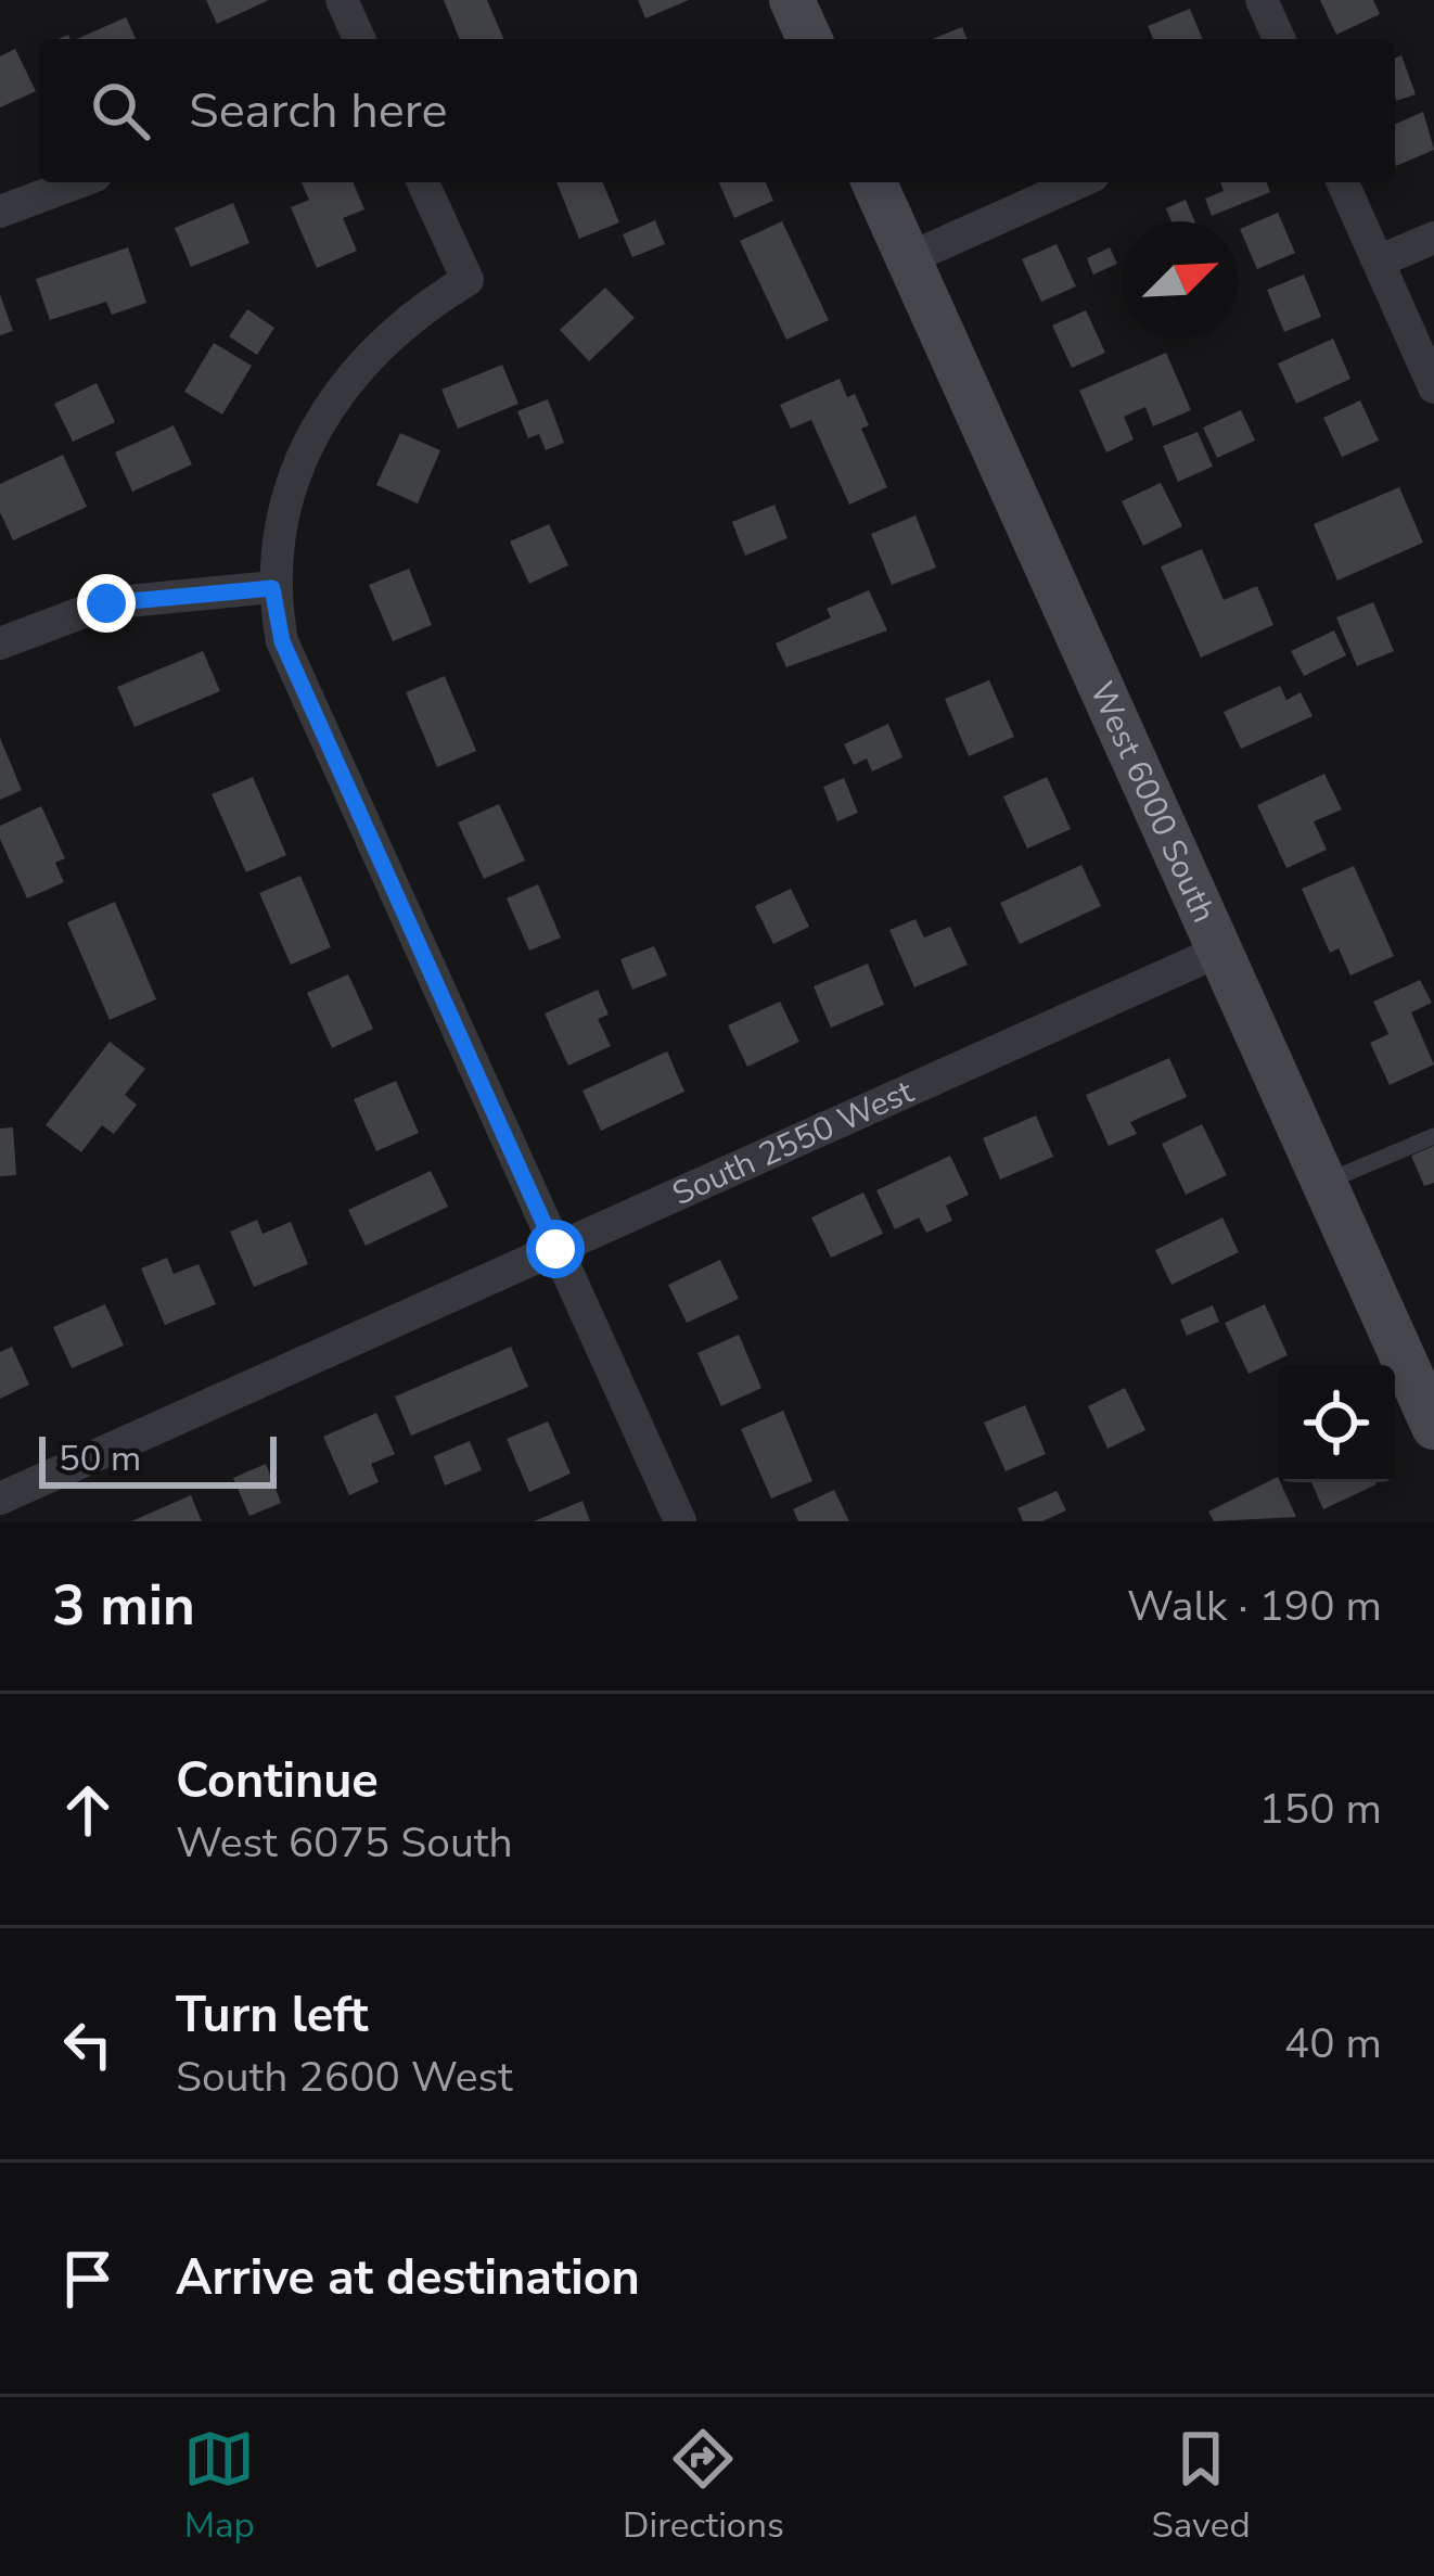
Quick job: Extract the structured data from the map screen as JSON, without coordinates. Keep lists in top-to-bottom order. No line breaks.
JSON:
{"streets":{"street":["West 6000 South","South 2550 West"]},"crossings":[["West 6000 South","South 2550 West"]],"scale_bar":"50 m","north":"top right","page":{"search":"Search here","scale":"50 m","heading":["3 min","Walk · 190 m"],"list":[["Continue","West 6075 South","150 m"],["Turn left","South 2600 West","40 m"],"Arrive at destination"],"nav":["Map","Directions","Saved"]}}
